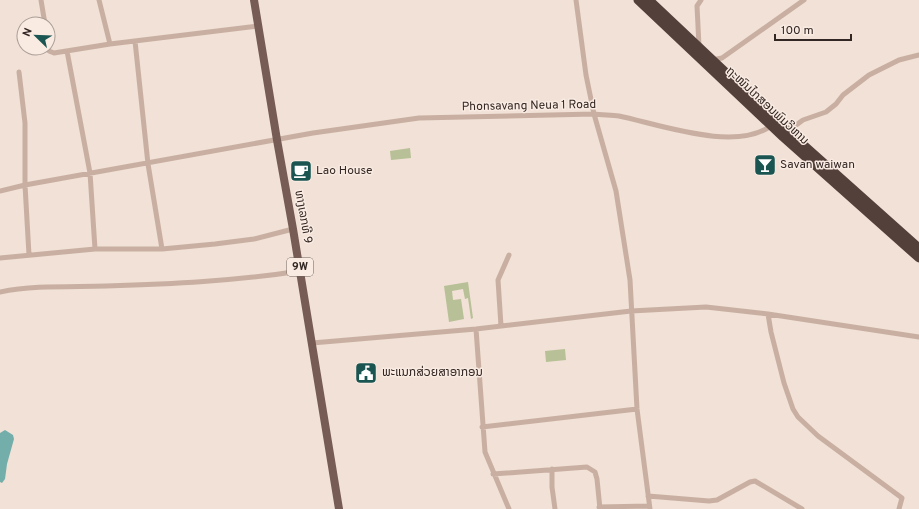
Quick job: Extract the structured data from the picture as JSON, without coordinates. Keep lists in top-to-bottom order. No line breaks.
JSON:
{"streets":{"highway":["ຖະໜົນໄກສອນພົມວິຫານ"],"main road":["ທາງເລກທີ 9","9W"],"street":["Phonsavang Neua 1 Road"]},"crossings":[["Phonsavang Neua 1 Road","ຖະໜົນໄກສອນພົມວິຫານ"],["Phonsavang Neua 1 Road","ທາງເລກທີ 9"]],"places":{"bar":["Savan waiwan"],"cafe":["Lao House"],"public building":["ພະແນກສ່ວຍສາອາກອນ"]},"scale_bar":"100 m","north":"top left"}
